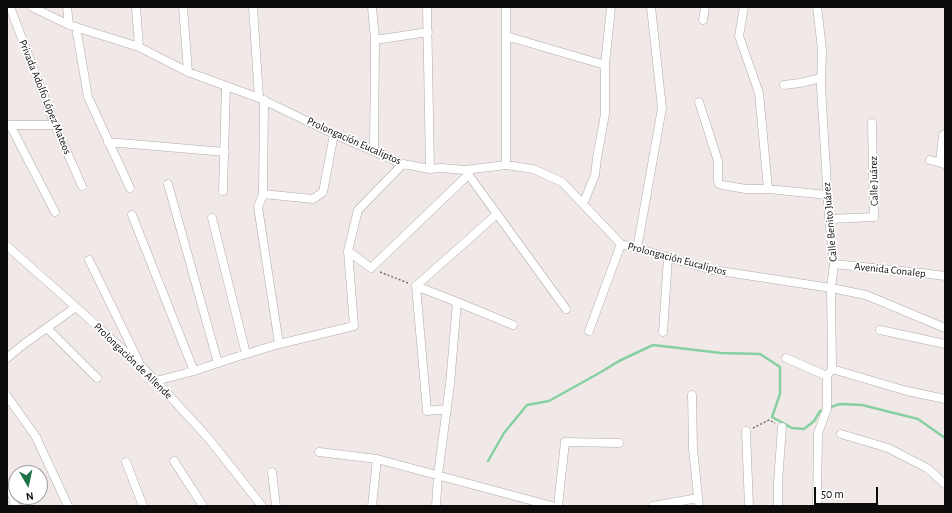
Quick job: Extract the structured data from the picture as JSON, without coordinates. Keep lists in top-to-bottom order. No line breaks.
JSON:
{"streets":{"street":["Privada Adolfo López Mateos","Prolongación Eucaliptos","Calle Juárez","Calle Benito Juárez","Avenida Conalep","Prolongación de Allende"]},"crossings":[["Prolongación Eucaliptos","Calle Benito Juárez"],["Calle Juárez","Calle Benito Juárez"],["Calle Benito Juárez","Avenida Conalep"]],"scale_bar":"50 m","north":"bottom"}
